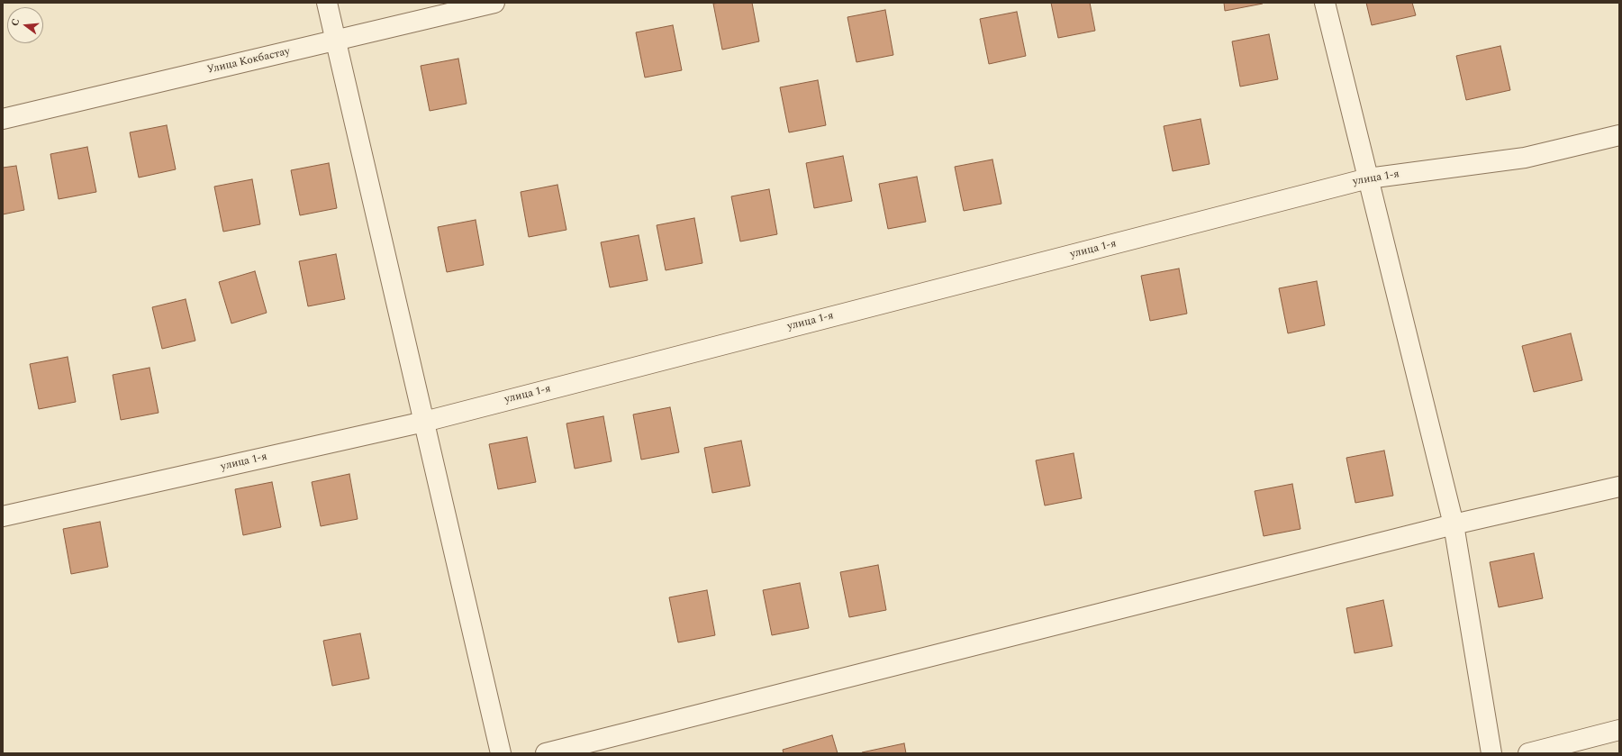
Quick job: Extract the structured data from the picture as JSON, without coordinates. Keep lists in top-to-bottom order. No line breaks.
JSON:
{"streets":{"street":["Улица Кокбастау","улица 1-я"]},"north":"left"}
